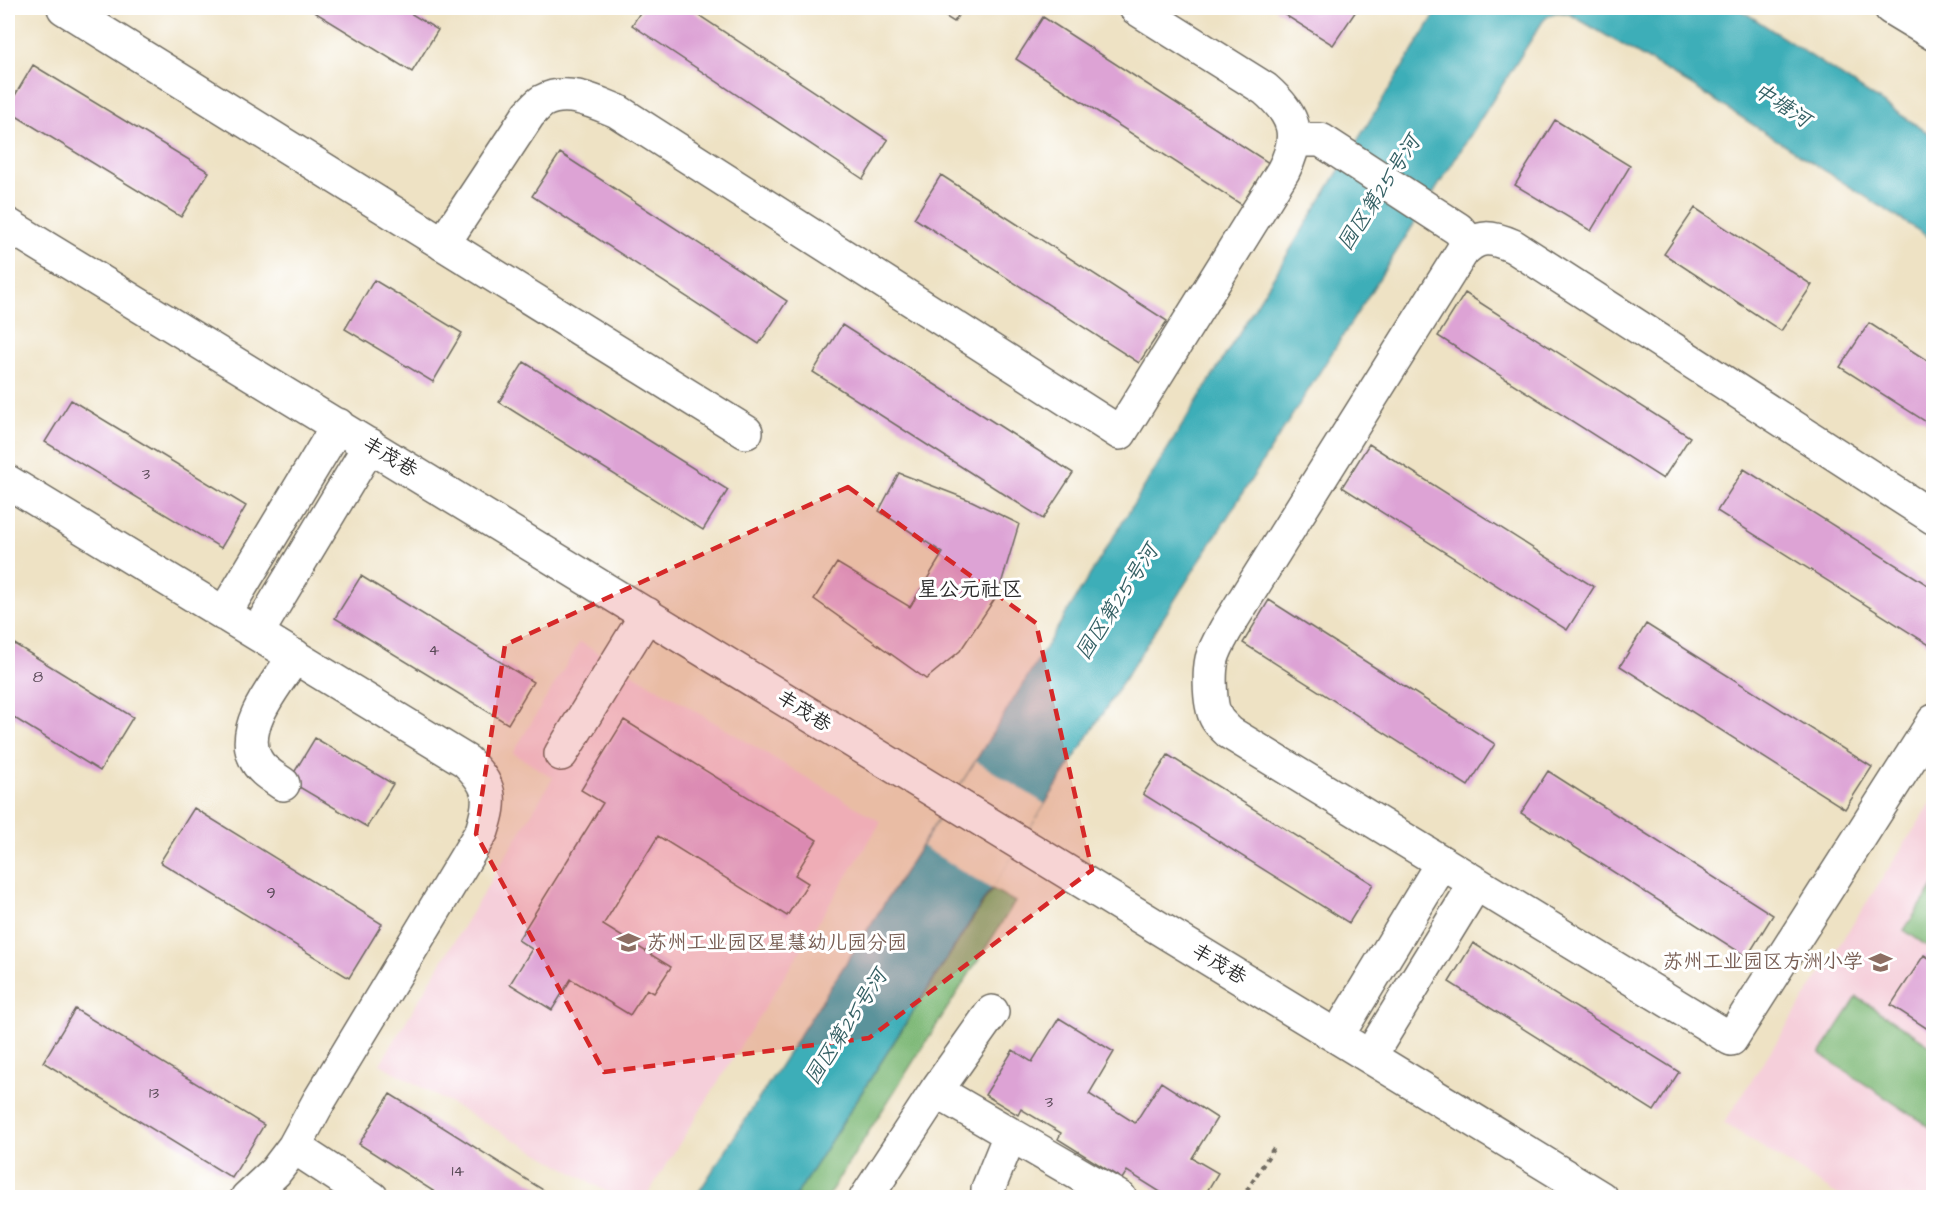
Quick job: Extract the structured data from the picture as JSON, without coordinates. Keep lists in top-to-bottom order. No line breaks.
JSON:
{"streets":{"street":["丰茂巷"]},"districts":["星公元社区"],"water":["中塘河","园区第25号河"],"places":{"school or university":["苏州工业园区星慧幼儿园分园","苏州工业园区方洲小学"]},"house_numbers":["3","4","8","9","13","3","14"]}
